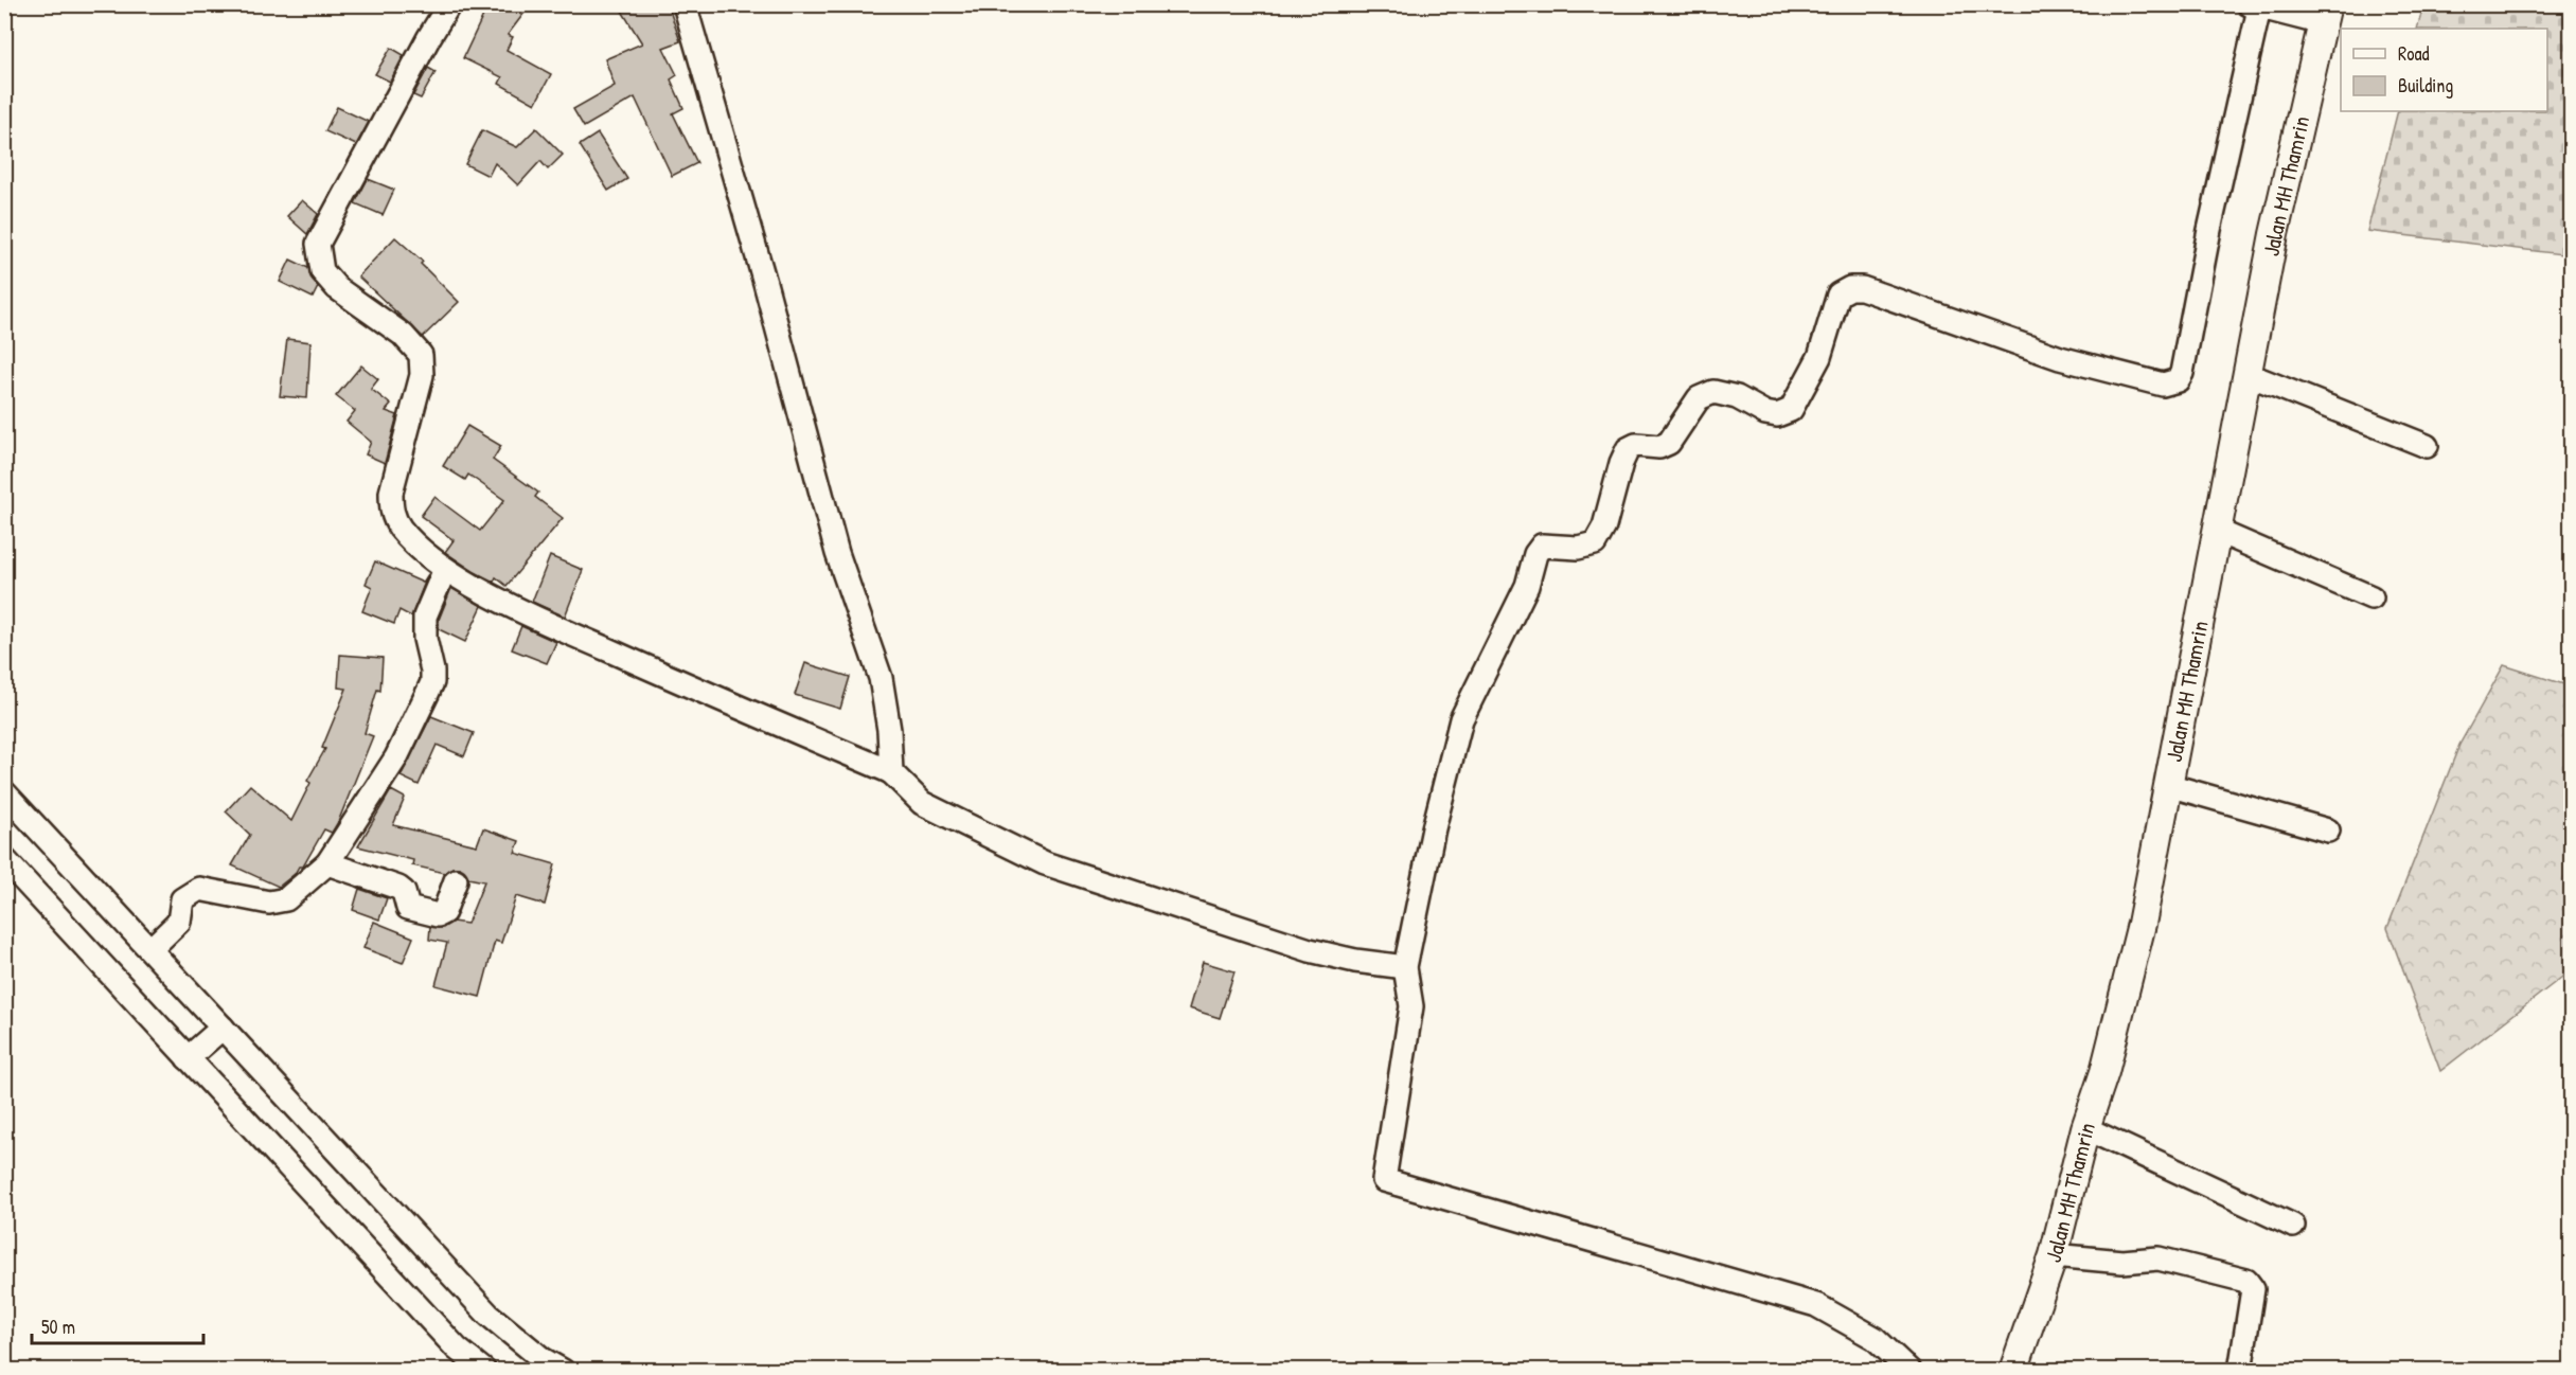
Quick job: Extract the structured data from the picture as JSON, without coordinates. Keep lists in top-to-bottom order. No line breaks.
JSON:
{"streets":{"street":["Jalan MH Thamrin"]},"legend":["Road","Building"],"scale_bar":"50 m"}
